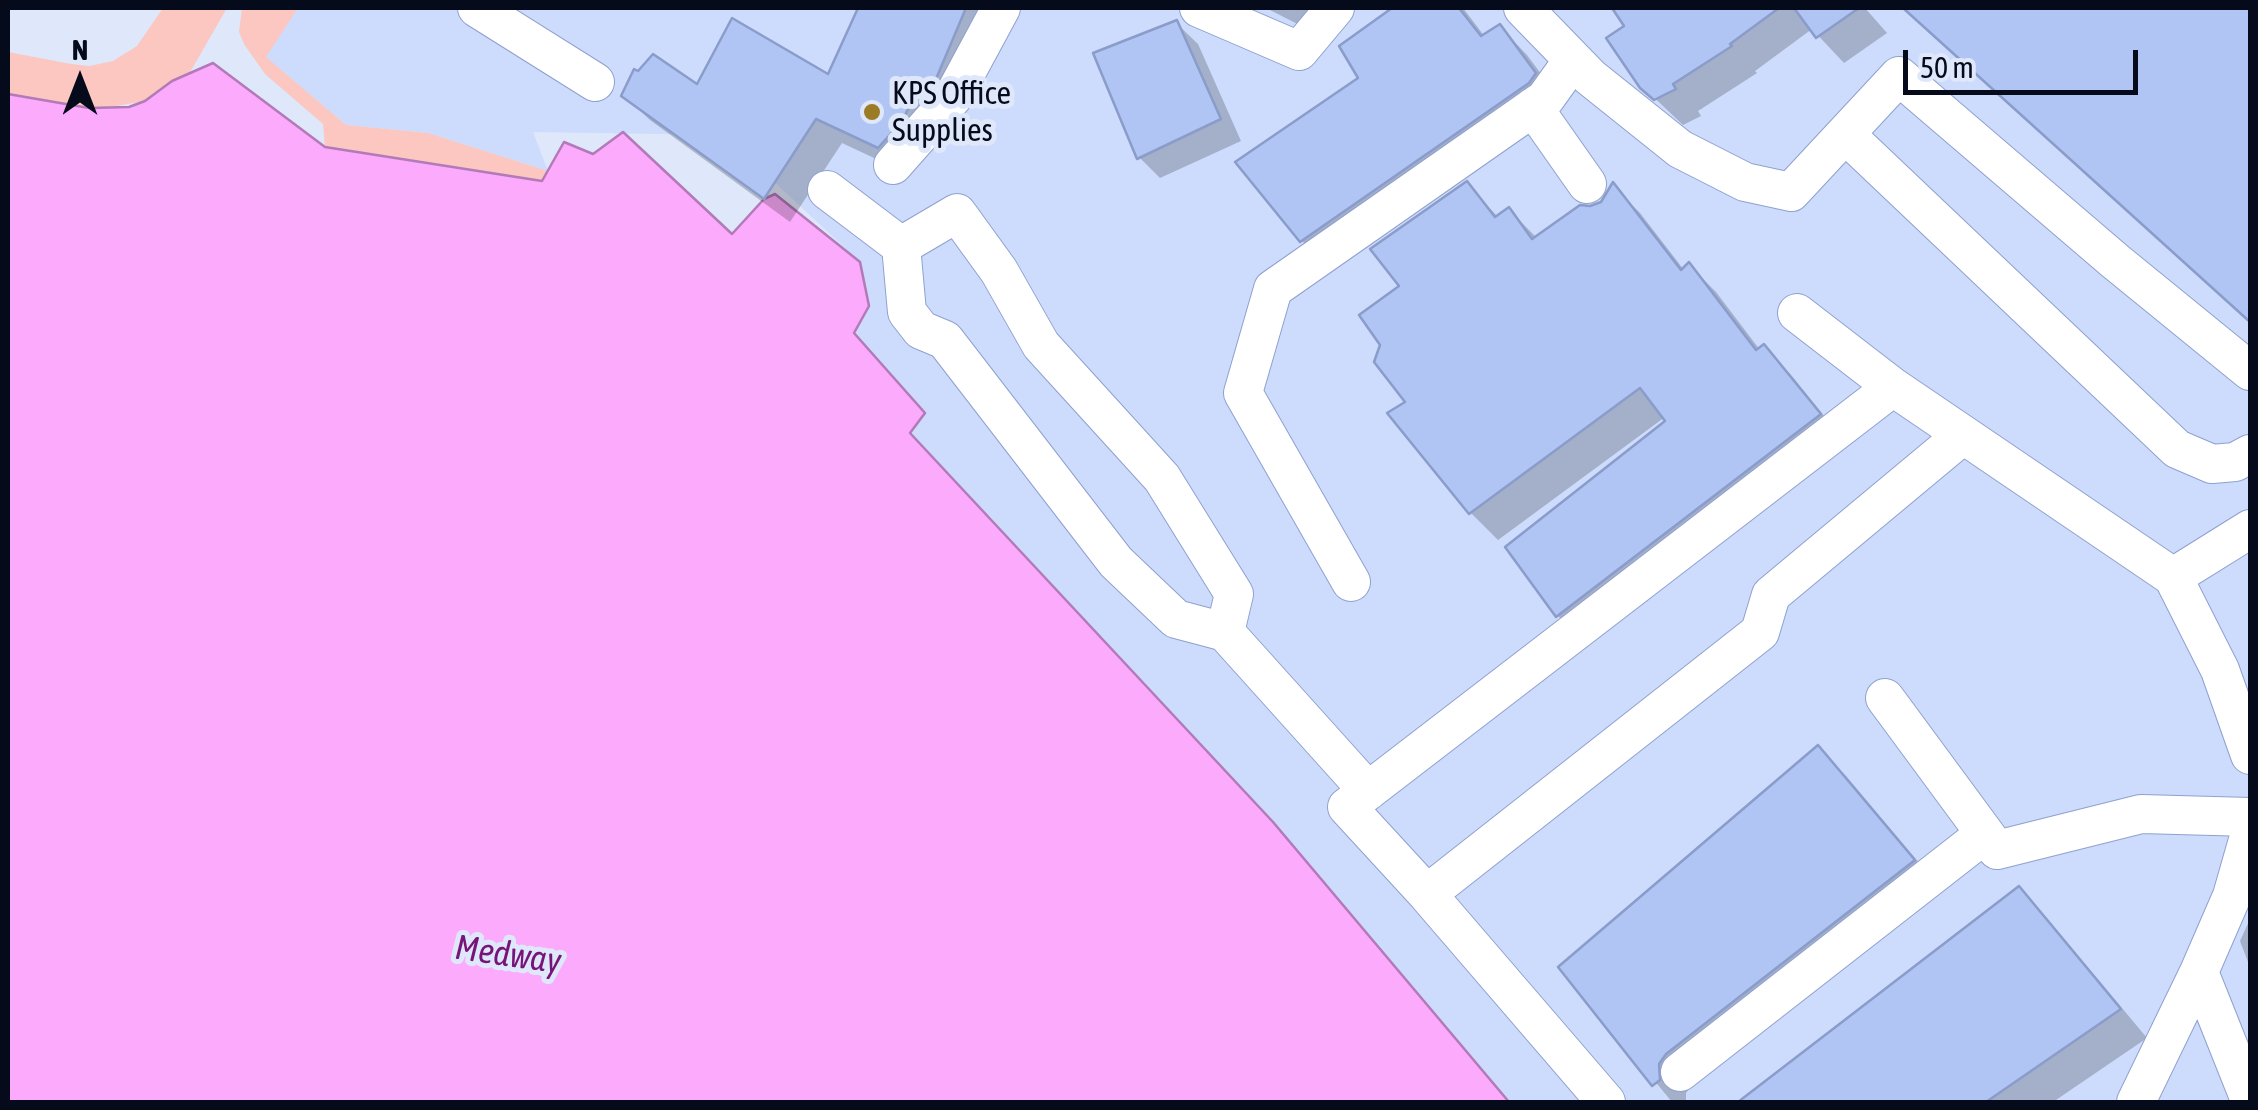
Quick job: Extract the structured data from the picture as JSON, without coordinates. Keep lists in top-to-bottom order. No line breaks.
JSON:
{"water":["Medway"],"places":["KPS Office Supplies"],"scale_bar":"50 m","north":"top"}
